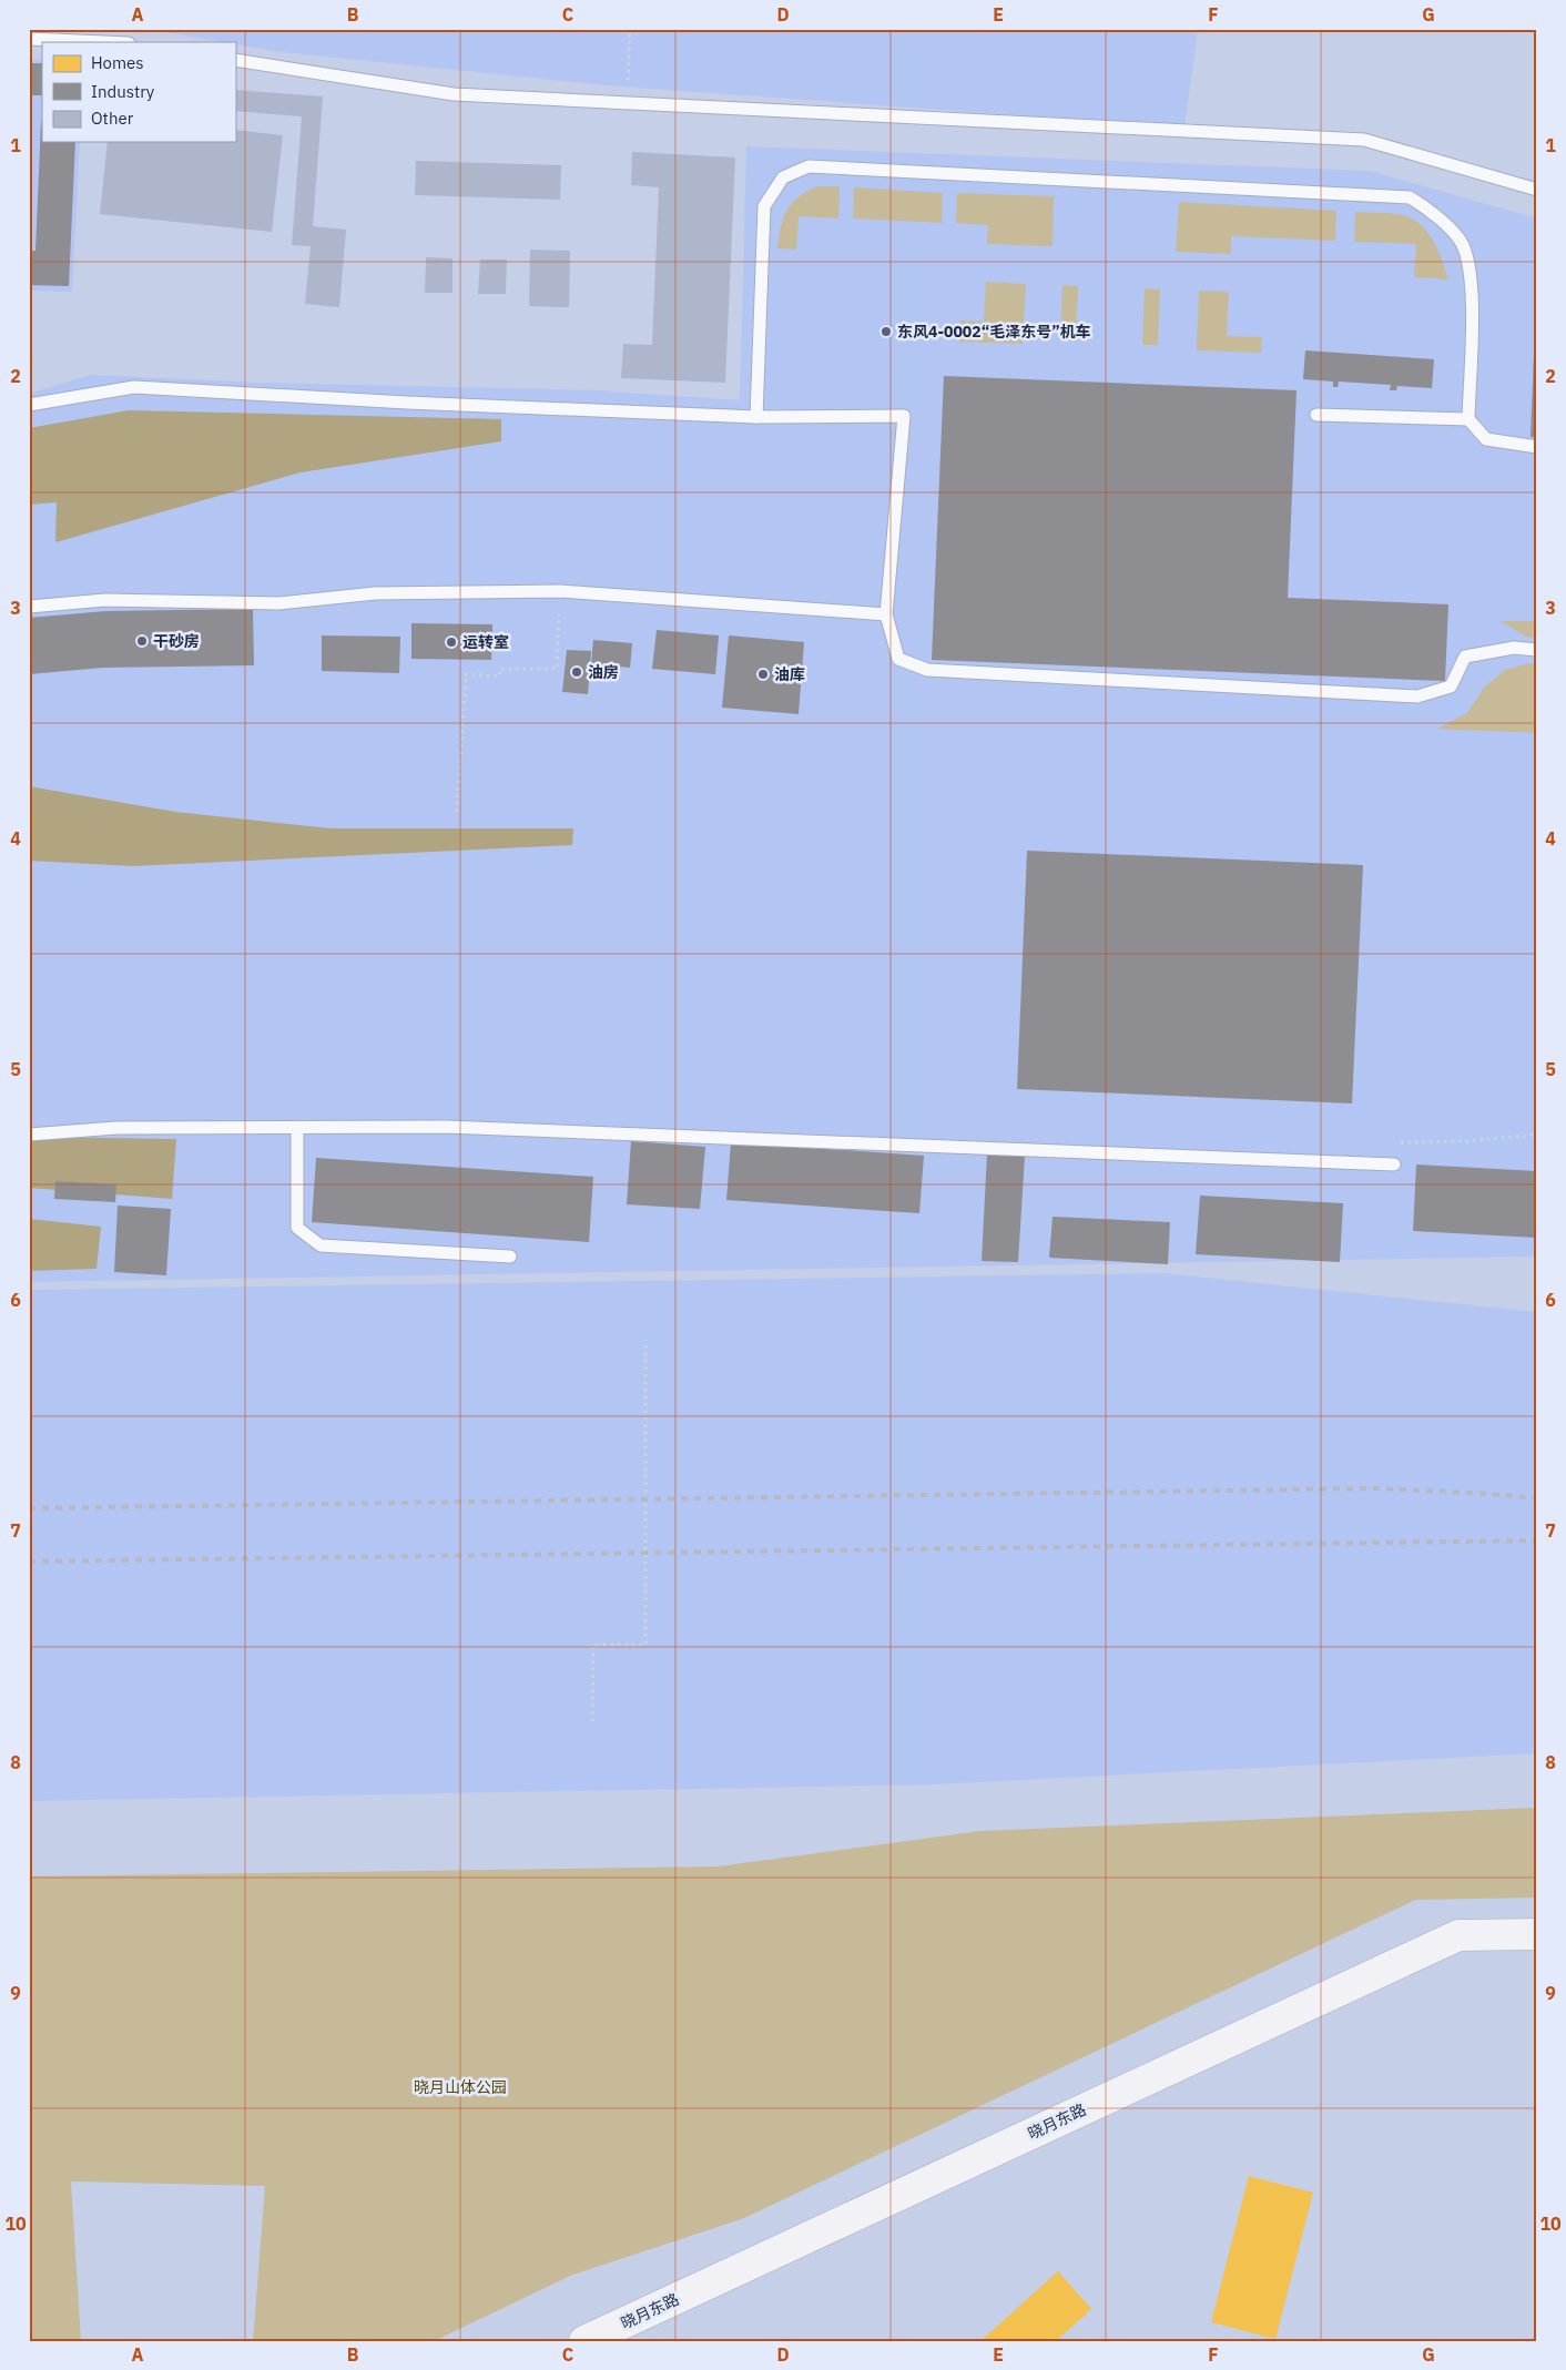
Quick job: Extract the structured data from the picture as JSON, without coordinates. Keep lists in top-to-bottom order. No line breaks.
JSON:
{"streets":{"street":["晓月东路"]},"parks":["晓月山体公园"],"places":["东风4-0002“毛泽东号”机车","干砂房","运转室","油房","油库"],"legend":["Homes","Industry","Other"],"grid":{"columns":["A","B","C","D","E","F","G"],"rows":["1","2","3","4","5","6","7","8","9","10"]}}
